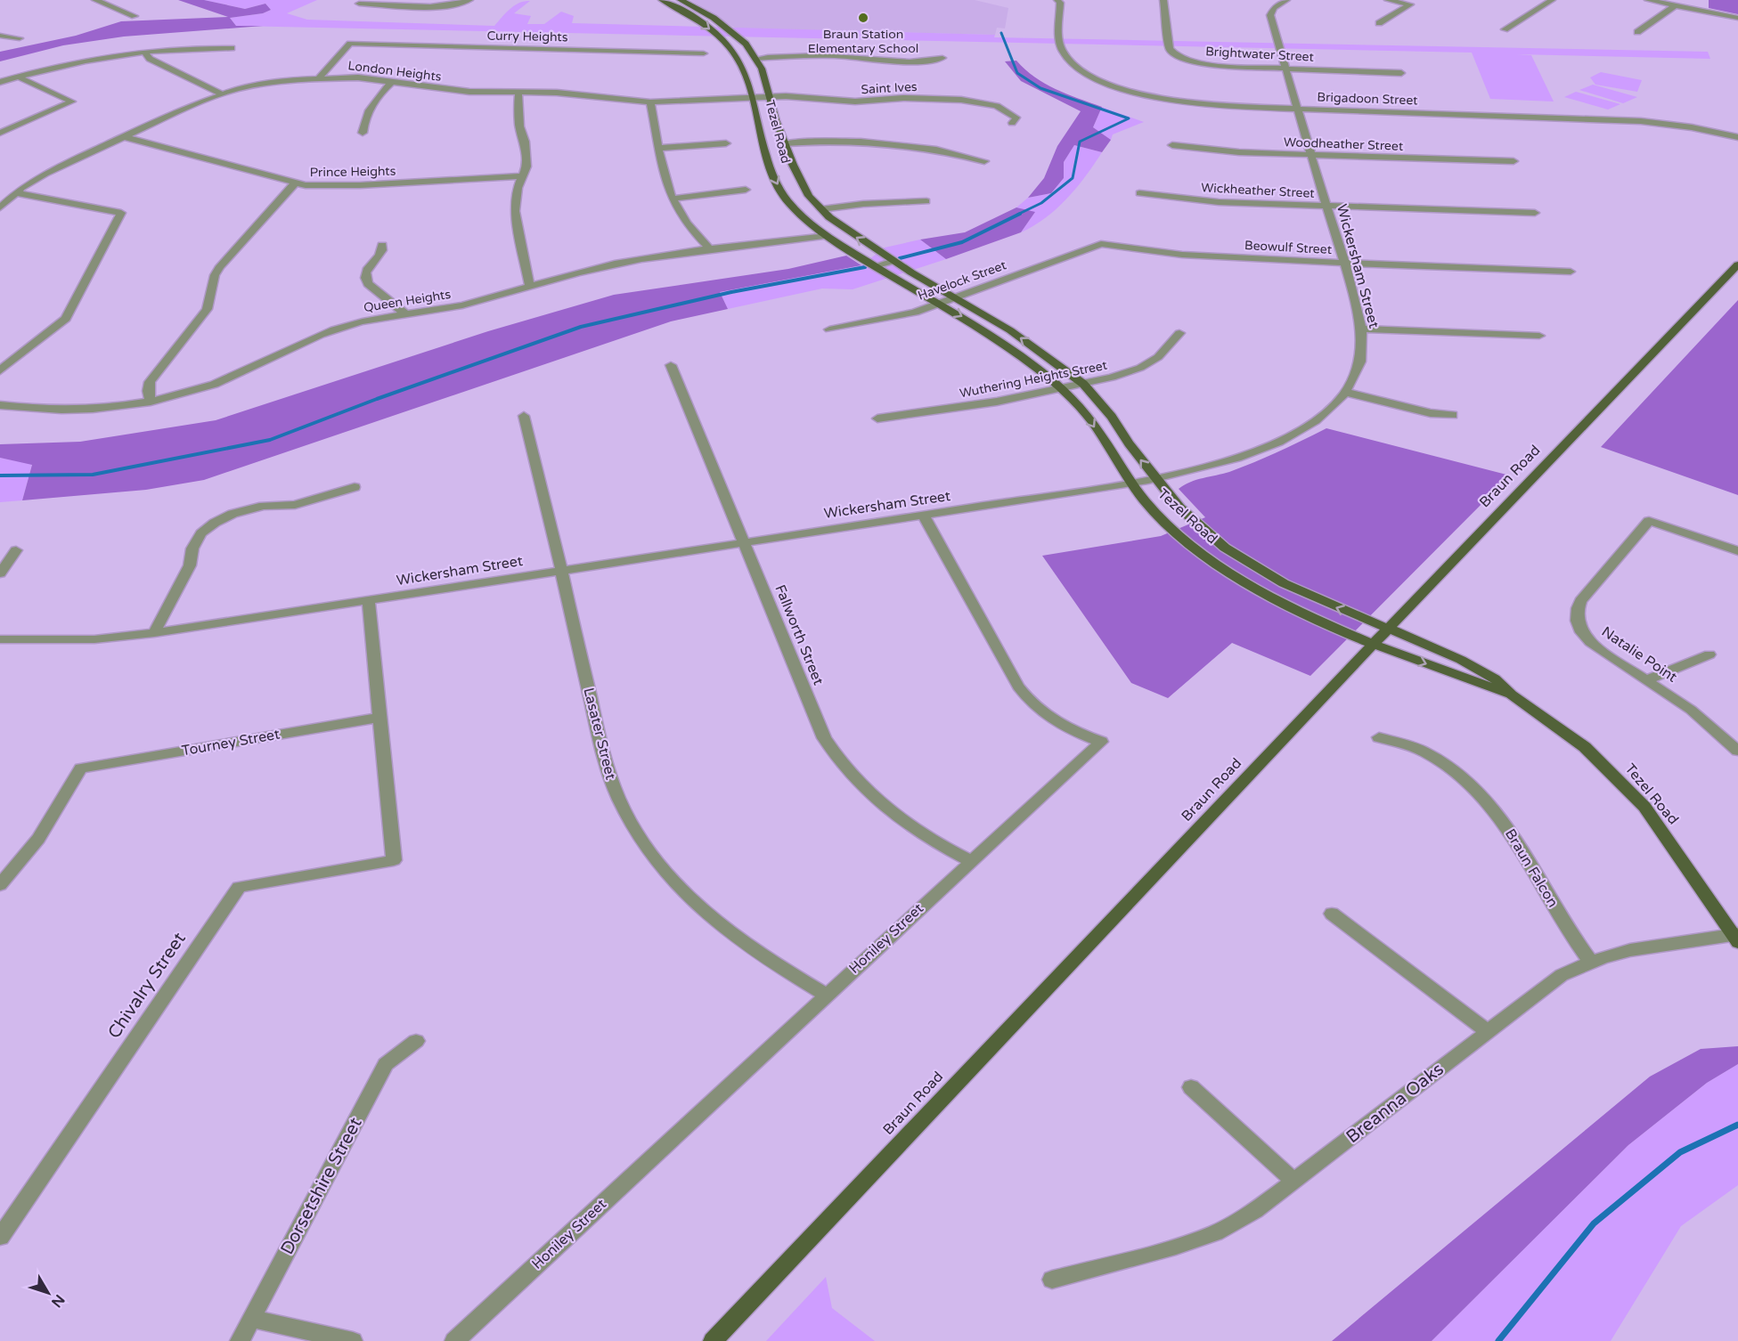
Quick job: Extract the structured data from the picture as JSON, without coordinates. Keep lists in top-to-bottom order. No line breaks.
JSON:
{"streets":{"main road":["Tezel Road","Braun Road"],"street":["Curry Heights","Brightwater Street","London Heights","Saint Ives","Brigadoon Street","Woodheather Street","Prince Heights","Wickheather Street","Beowulf Street","Wickersham Street","Havelock Street","Queen Heights","Wuthering Heights Street","Fallworth Street","Natalie Point","Lasater Street","Tourney Street","Braun Falcon","Honiley Street","Chivalry Street","Breanna Oaks","Dorsetshire Street"]},"crossings":[["Curry Heights","London Heights"],["Brightwater Street","Wickersham Street"],["London Heights","Saint Ives"],["London Heights","Tezel Road"],["London Heights","Prince Heights"],["Saint Ives","Tezel Road"],["Brigadoon Street","Wickersham Street"],["Tezel Road","Wickersham Street"],["Tezel Road","Havelock Street"],["Tezel Road","Queen Heights"],["Tezel Road","Wuthering Heights Street"],["Tezel Road","Braun Road"],["Tezel Road","Breanna Oaks"],["Woodheather Street","Wickersham Street"],["Wickheather Street","Wickersham Street"],["Beowulf Street","Wickersham Street"],["Beowulf Street","Havelock Street"],["Wickersham Street","Fallworth Street"],["Wickersham Street","Lasater Street"],["Wickersham Street","Honiley Street"],["Fallworth Street","Honiley Street"],["Lasater Street","Honiley Street"],["Tourney Street","Chivalry Street"],["Braun Falcon","Breanna Oaks"]],"places":["Braun Station Elementary School"],"north":"bottom right"}
